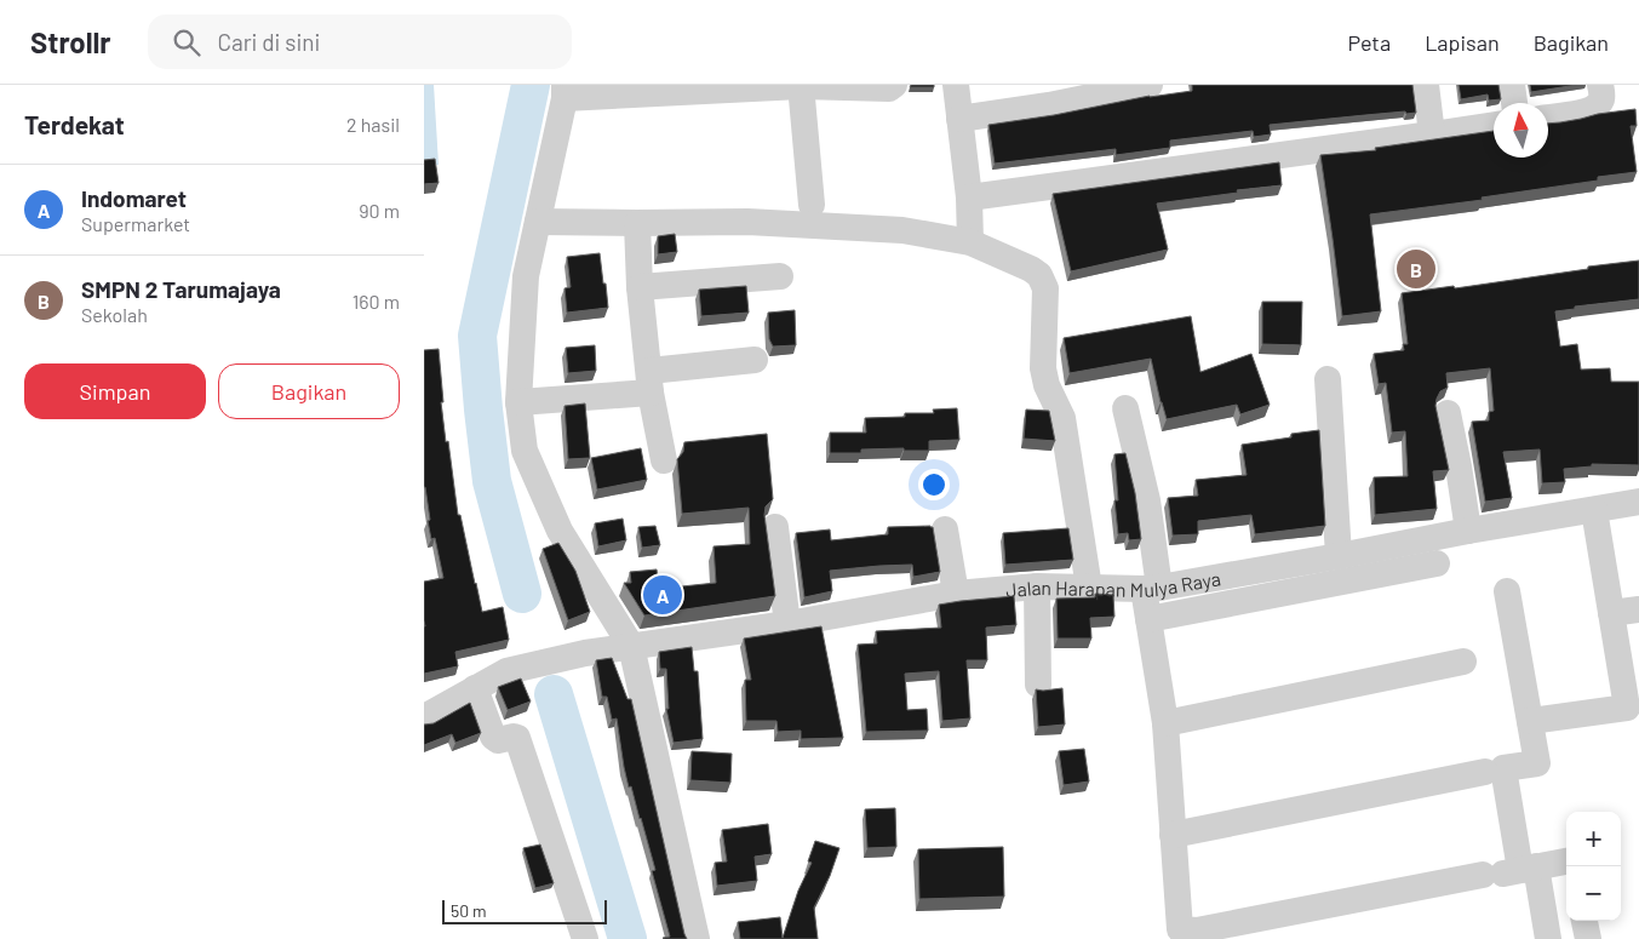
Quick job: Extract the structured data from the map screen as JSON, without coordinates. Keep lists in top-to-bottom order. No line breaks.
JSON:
{"streets":{"street":["Jalan Harapan Mulya Raya"]},"scale_bar":"50 m","north":"top","page":{"header":"Strollr","search":"Cari di sini","nav":["Peta","Lapisan","Bagikan"],"heading":["Terdekat","2 hasil"],"list":[{"mark":"A","name":"Indomaret","note":"Supermarket","value":"90 m"},{"mark":"B","name":"SMPN 2 Tarumajaya","note":"Sekolah","value":"160 m"}],"pins":["B","A"],"buttons":["Simpan","Bagikan"],"map_buttons":["+","−"],"scale":"50 m"}}
